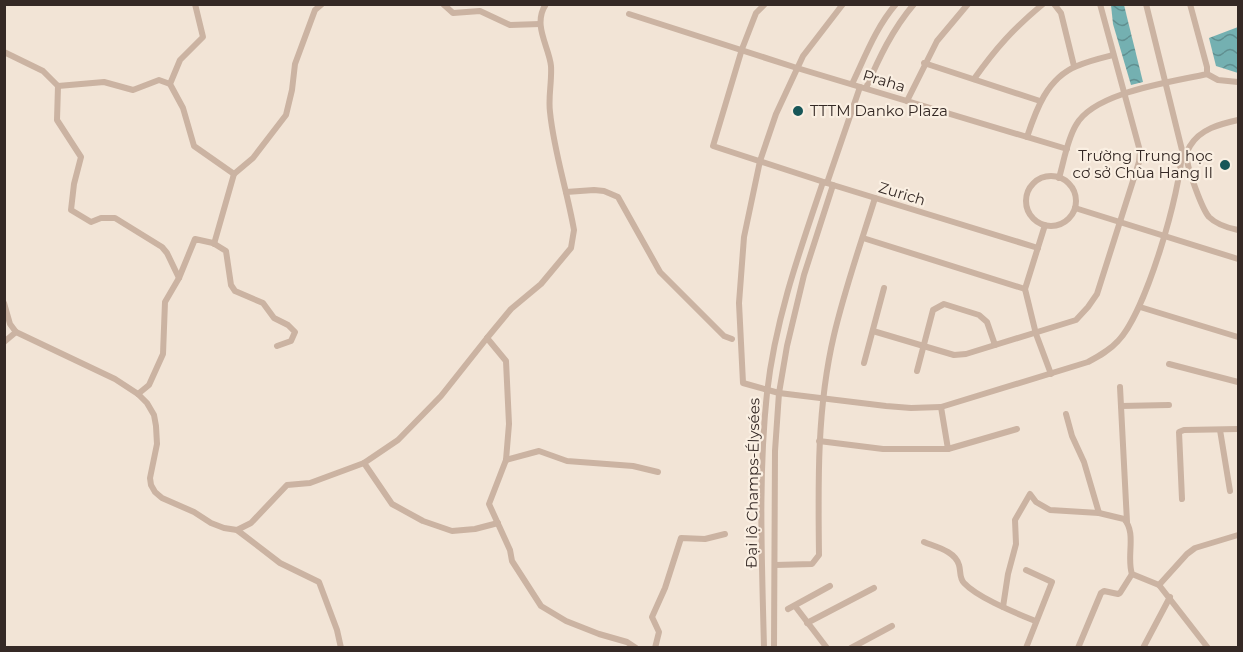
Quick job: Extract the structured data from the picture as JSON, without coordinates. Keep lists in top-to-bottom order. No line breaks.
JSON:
{"streets":{"street":["Praha","Zurich","Đại lộ Champs-Élysées"]},"crossings":[["Praha","Zurich"],["Praha","Đại lộ Champs-Élysées"],["Zurich","Đại lộ Champs-Élysées"]],"places":["TTTM Danko Plaza","Trường Trung học cơ sở Chùa Hang II"]}
